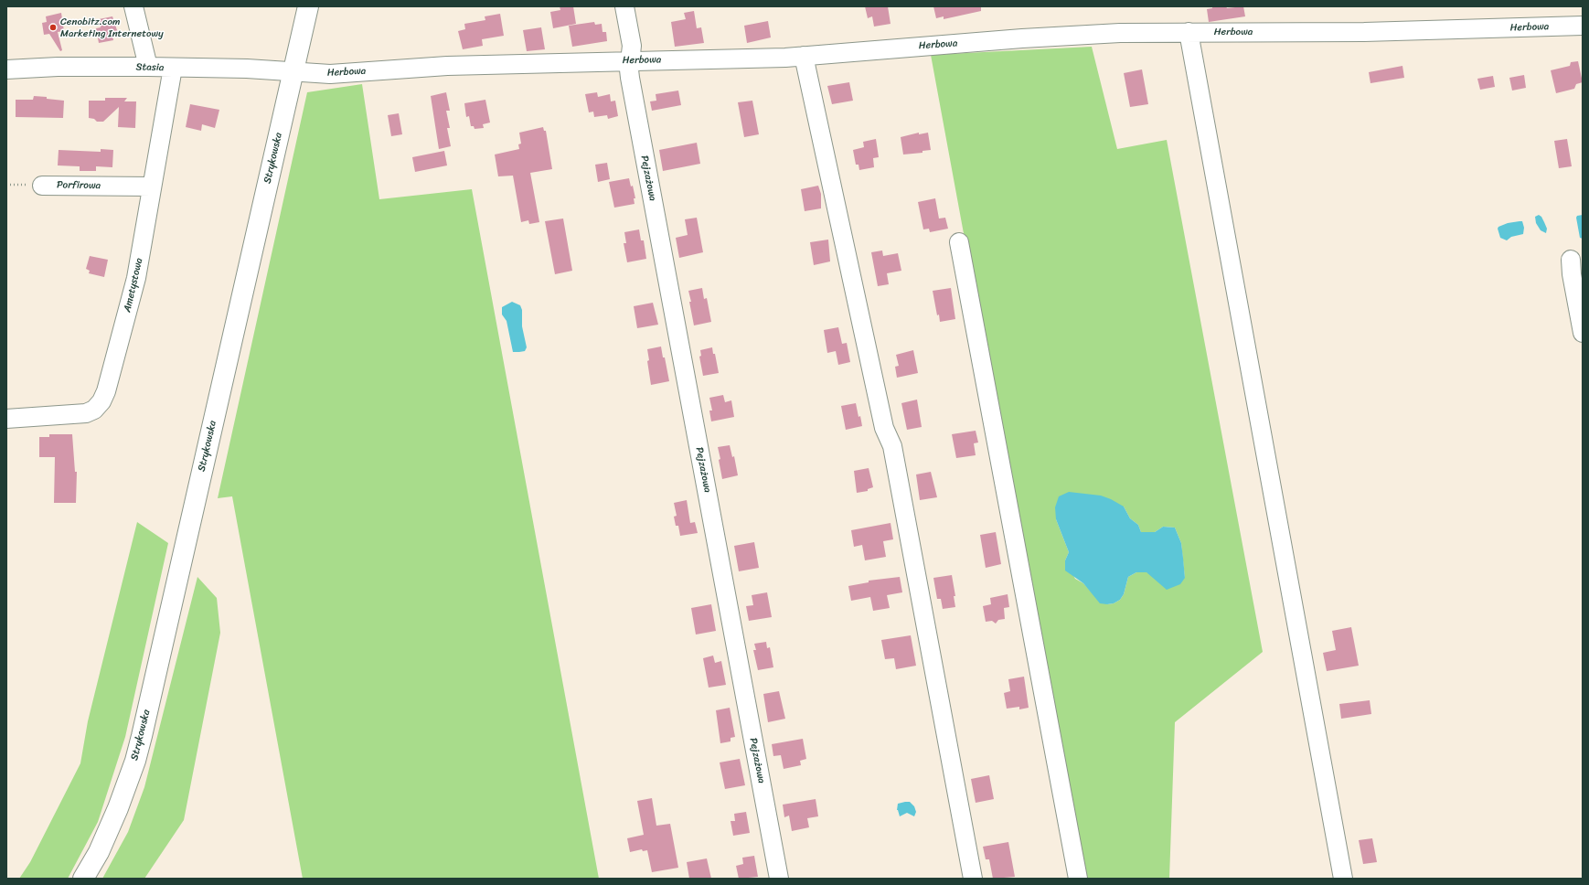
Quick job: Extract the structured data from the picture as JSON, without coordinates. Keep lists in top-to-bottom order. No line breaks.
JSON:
{"streets":{"main road":["Strykowska"],"street":["Herbowa","Stasia","Pejzażowa","Porfirowa","Ametystowa"]},"crossings":[["Herbowa","Stasia"],["Herbowa","Strykowska"],["Herbowa","Pejzażowa"],["Stasia","Strykowska"],["Stasia","Ametystowa"],["Porfirowa","Ametystowa"]],"places":["Cenobitz.com Marketing Internetowy"]}
